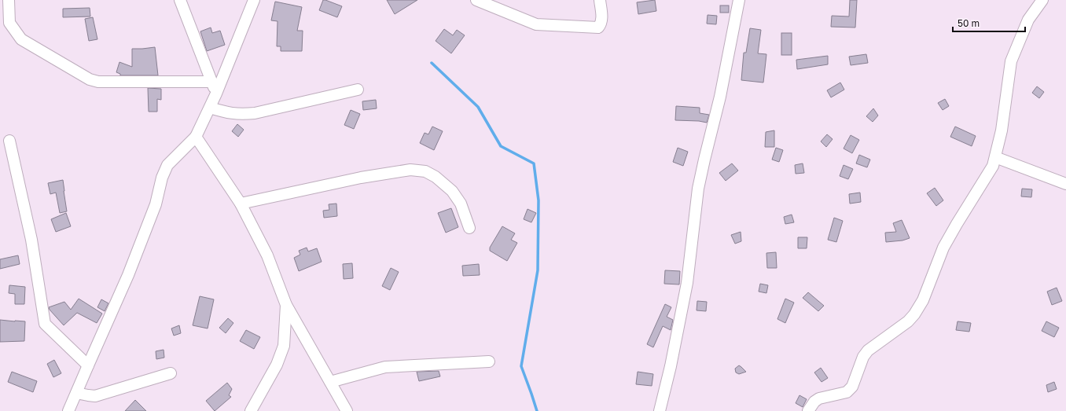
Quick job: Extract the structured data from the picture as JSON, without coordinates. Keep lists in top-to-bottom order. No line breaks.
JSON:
{"scale_bar":"50 m"}
